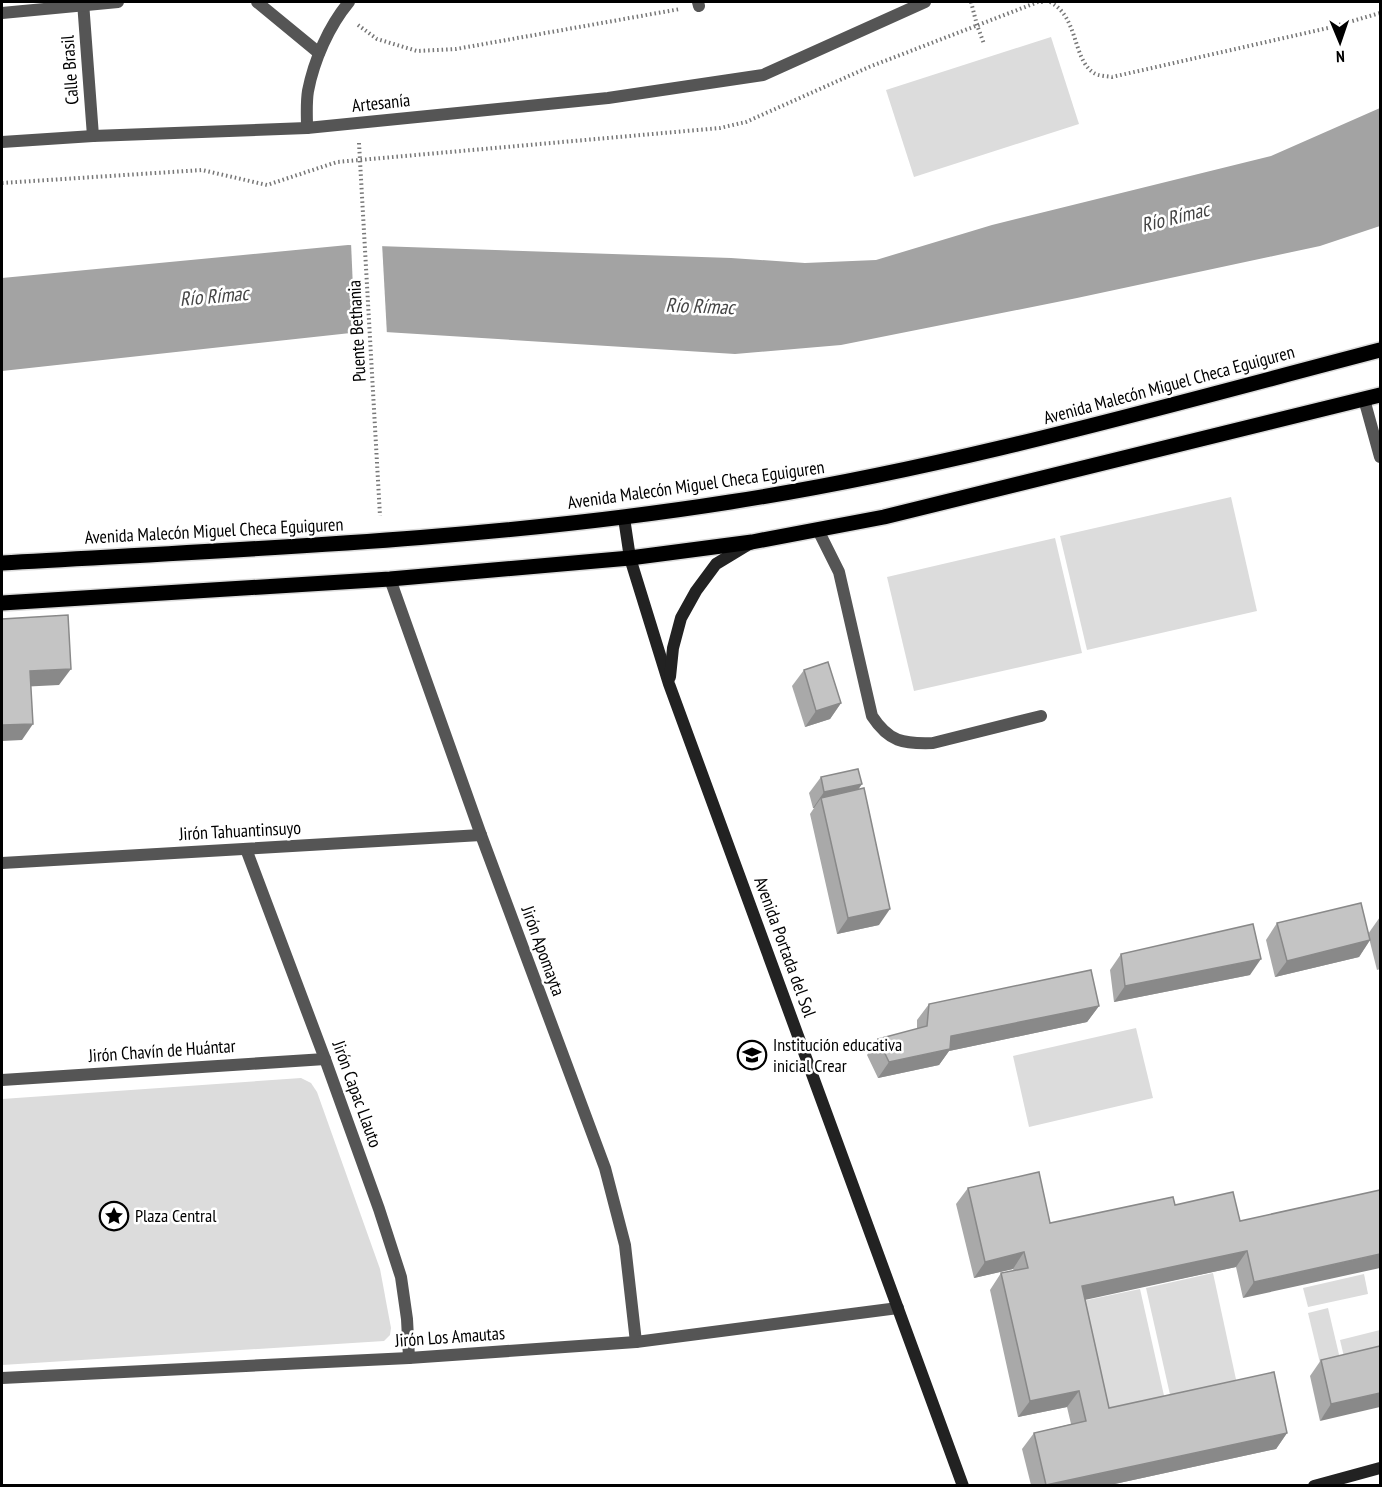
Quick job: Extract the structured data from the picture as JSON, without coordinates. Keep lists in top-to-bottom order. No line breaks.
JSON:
{"streets":{"main road":["Avenida Malecón Miguel Checa Eguiguren"],"street":["Calle Brasil","Artesanía","Jirón Tahuantinsuyo","Avenida Portada del Sol","Jirón Apomayta","Jirón Chavín de Huántar","Jirón Capac Llauto","Jirón Los Amautas"],"path":["Puente Bethania"]},"crossings":[["Calle Brasil","Artesanía"],["Avenida Malecón Miguel Checa Eguiguren","Avenida Portada del Sol"],["Jirón Tahuantinsuyo","Jirón Apomayta"],["Jirón Tahuantinsuyo","Jirón Capac Llauto"],["Avenida Portada del Sol","Jirón Los Amautas"],["Jirón Apomayta","Jirón Los Amautas"],["Jirón Chavín de Huántar","Jirón Capac Llauto"],["Jirón Capac Llauto","Jirón Los Amautas"]],"water":["Río Rímac"],"places":{"school or university":["Institución educativa inicial Crear"],"place":["Plaza Central"]},"north":"bottom"}
